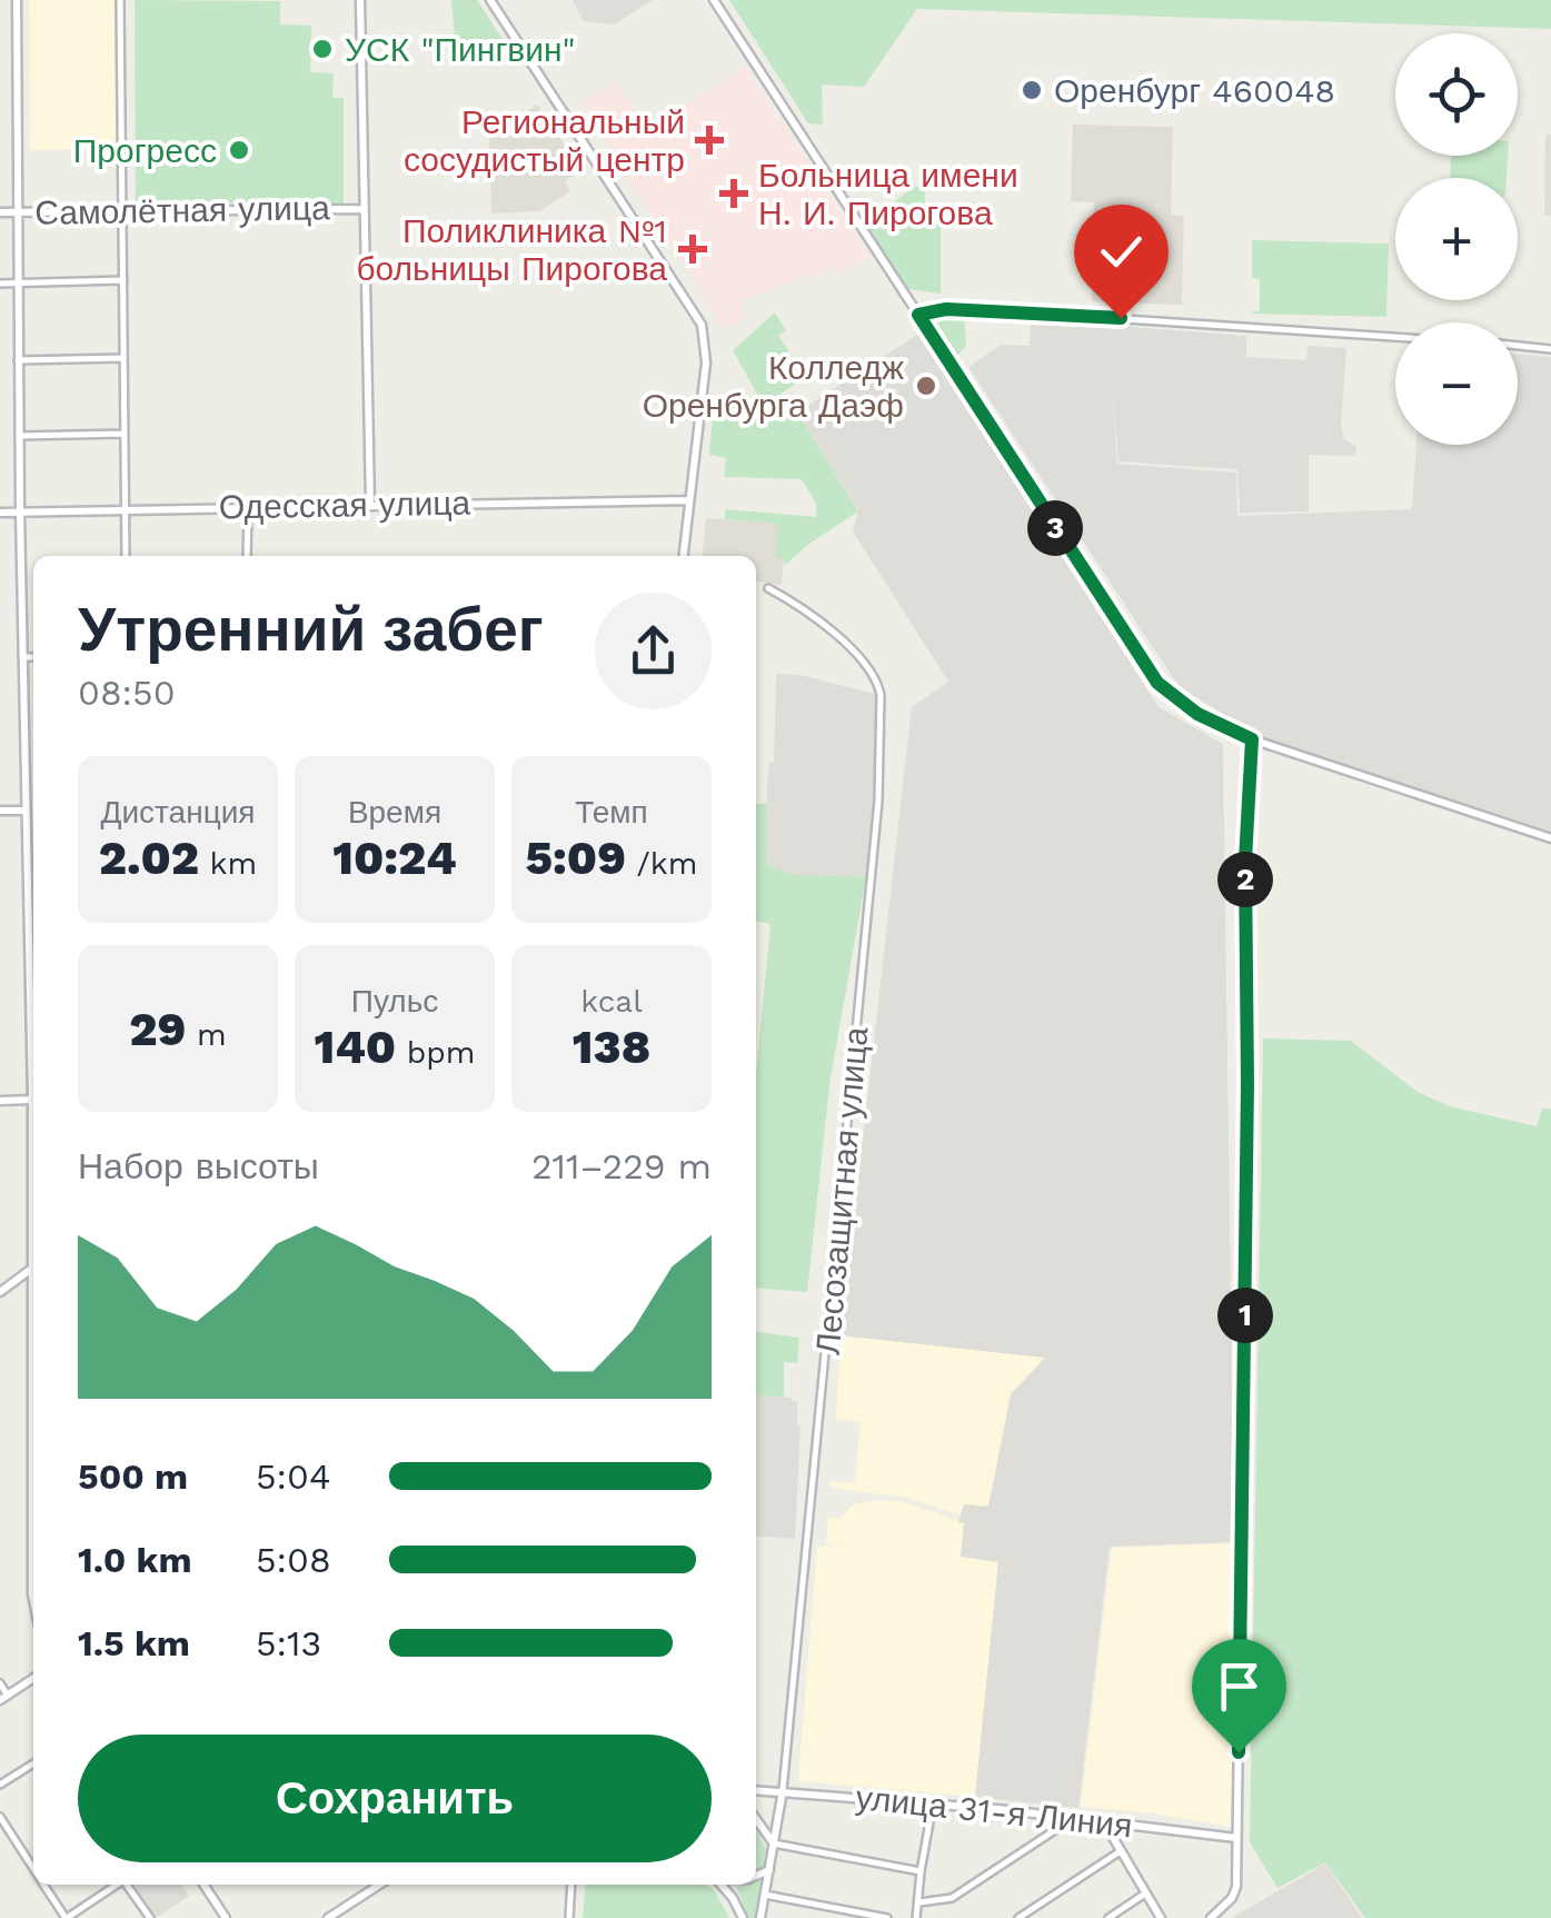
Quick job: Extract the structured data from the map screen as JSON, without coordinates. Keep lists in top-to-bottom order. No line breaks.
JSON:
{"streets":{"main road":["Самолётная улица","Одесская улица","Лесозащитная улица","улица 31-я Линия"]},"crossings":[["Лесозащитная улица","улица 31-я Линия"]],"places":{"other":["УСК \"Пингвин\"","Оренбург 460048","Прогресс","Колледж Оренбурга Даэф"],"health":["Региональный сосудистый центр","Больница имени Н. И. Пирогова","Поликлиника №1 больницы Пирогова"]},"page":{"map_buttons":["+","−"],"pins":["3","2","1"],"heading":["Утренний забег","08:50"],"stats":[["Дистанция","2.02 km"],["Время","10:24"],["Темп","5:09 /km"],["29 m"],["Пульс","140 bpm"],["kcal","138"]],"chart":["Набор высоты","211–229 m"],"list":[{"name":"500 m","note":"5:04"},{"name":"1.0 km","note":"5:08"},{"name":"1.5 km","note":"5:13"}],"buttons":"Сохранить"}}
